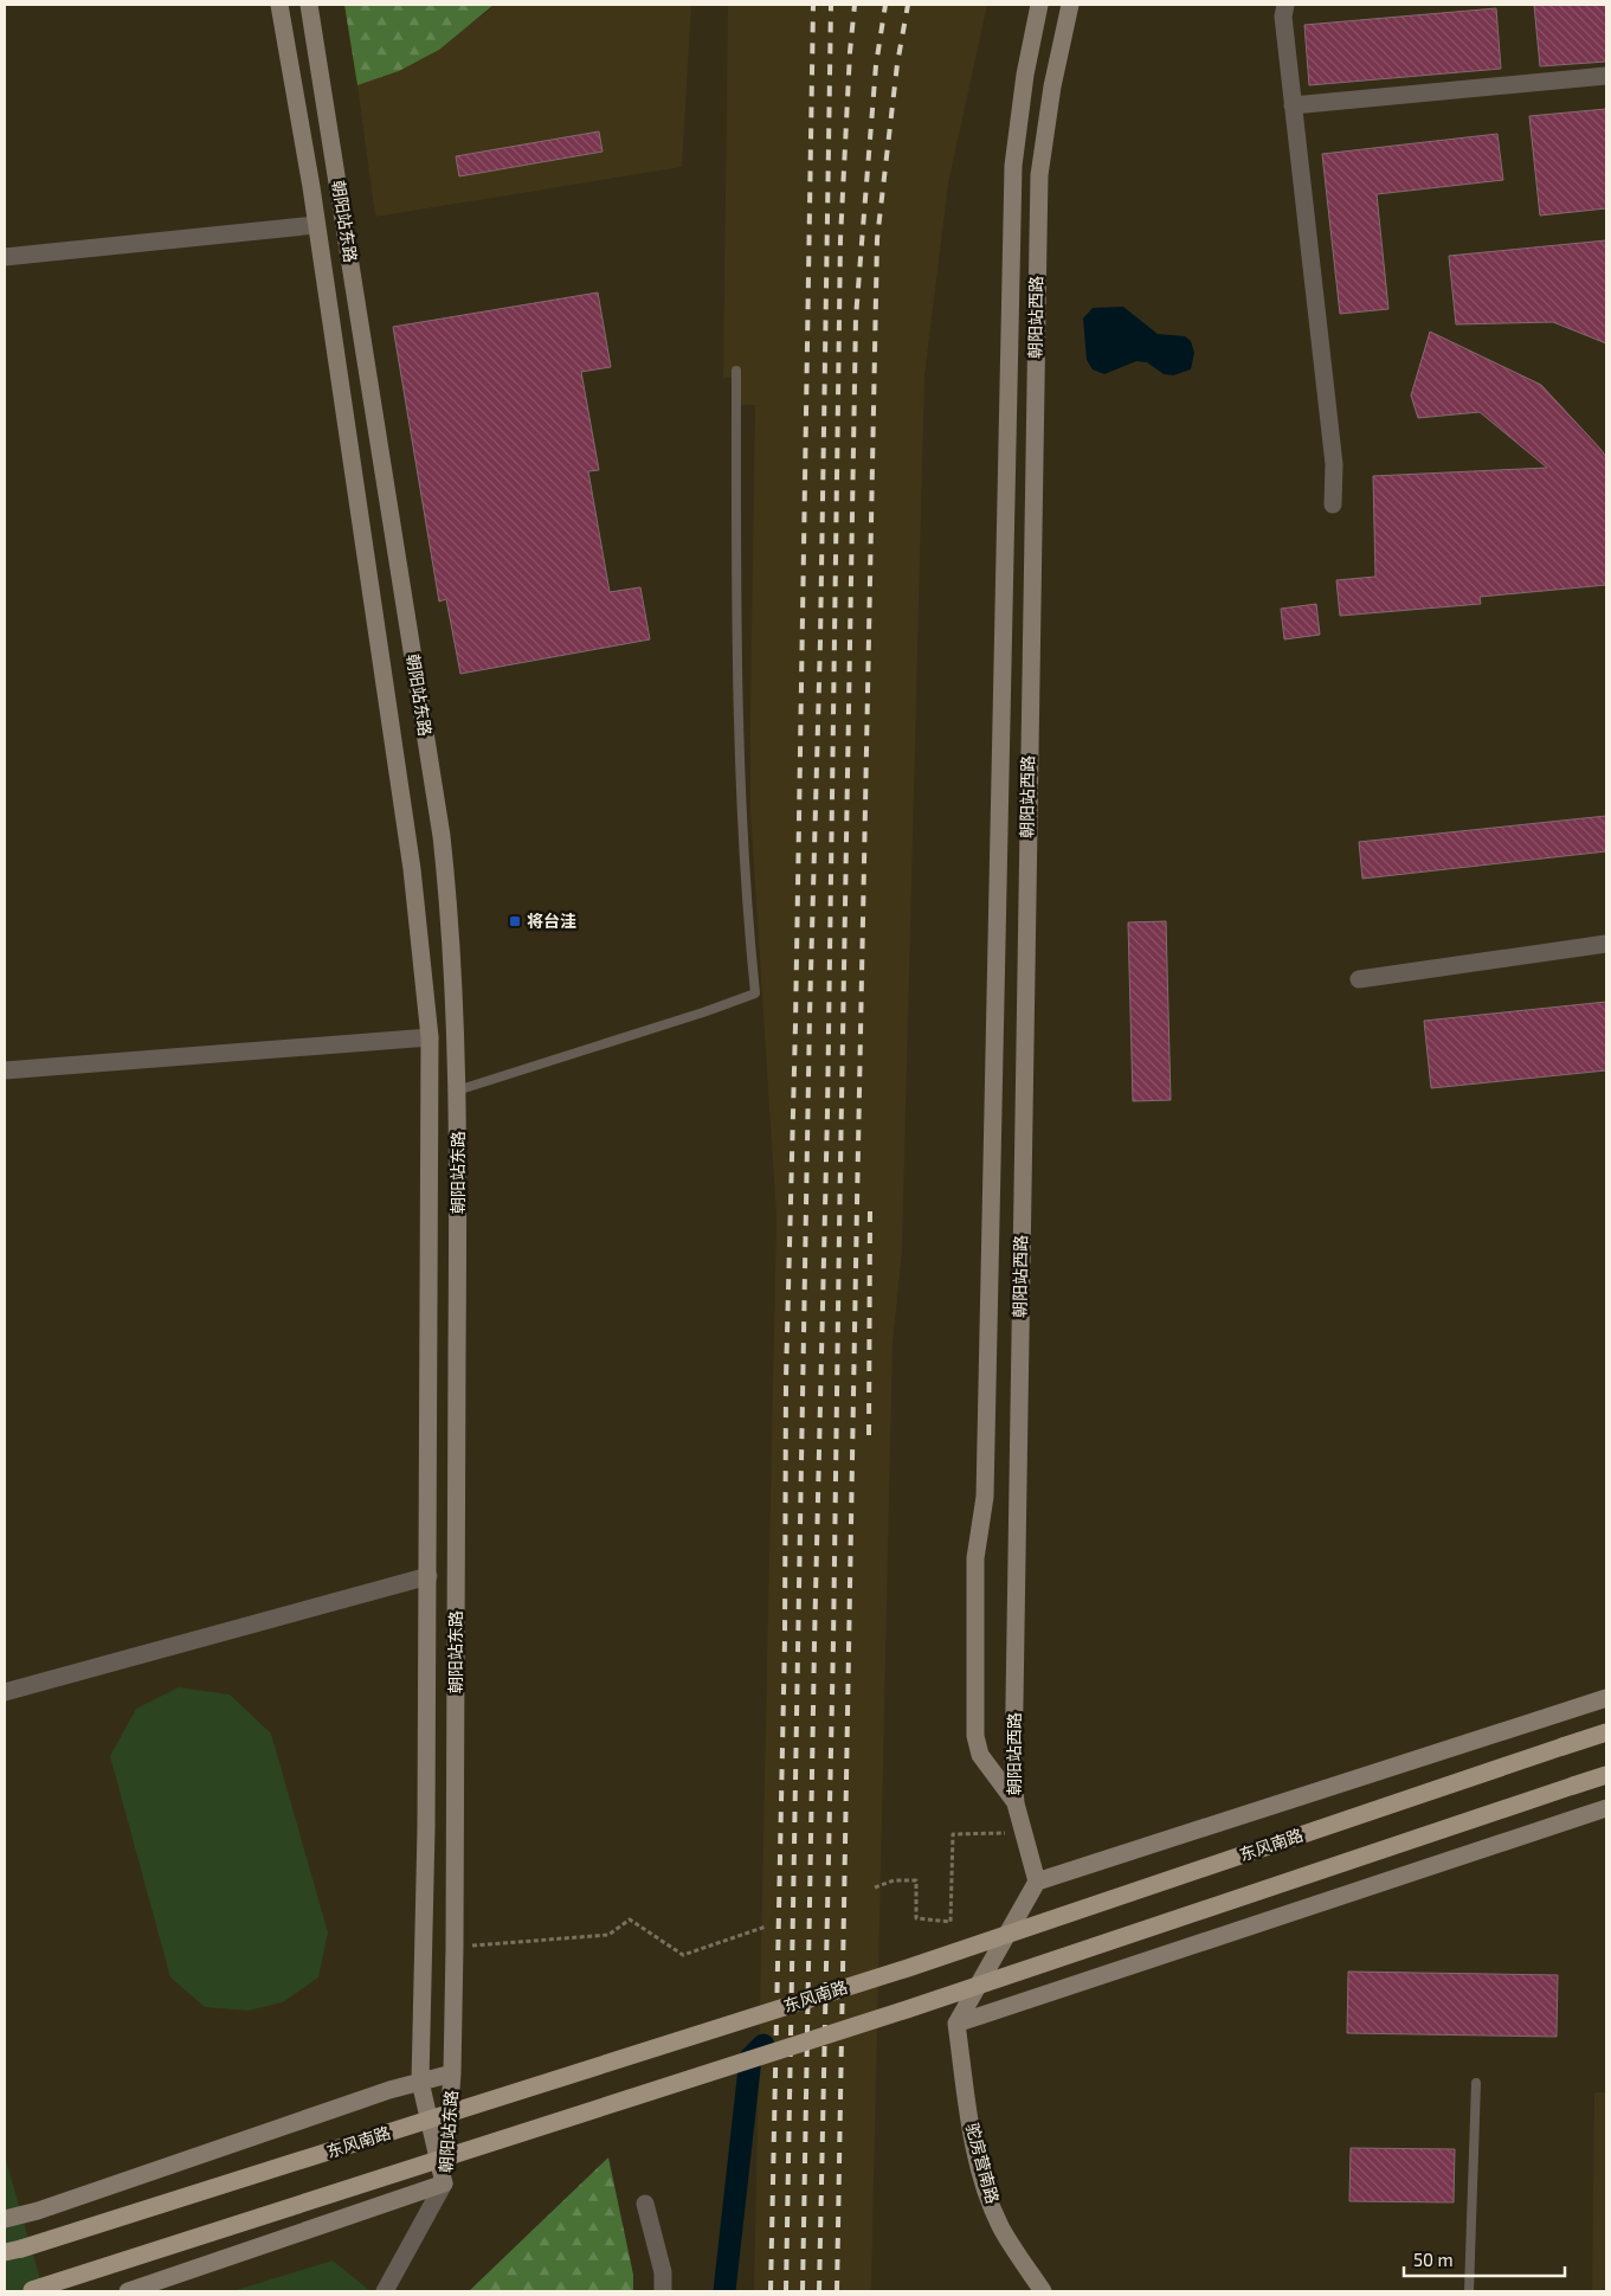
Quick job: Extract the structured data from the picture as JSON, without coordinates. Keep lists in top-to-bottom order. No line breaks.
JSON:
{"streets":{"main road":["朝阳站东路","朝阳站西路","东风南路","驼房营南路"]},"places":{"transit":["将台洼"]},"scale_bar":"50 m"}
